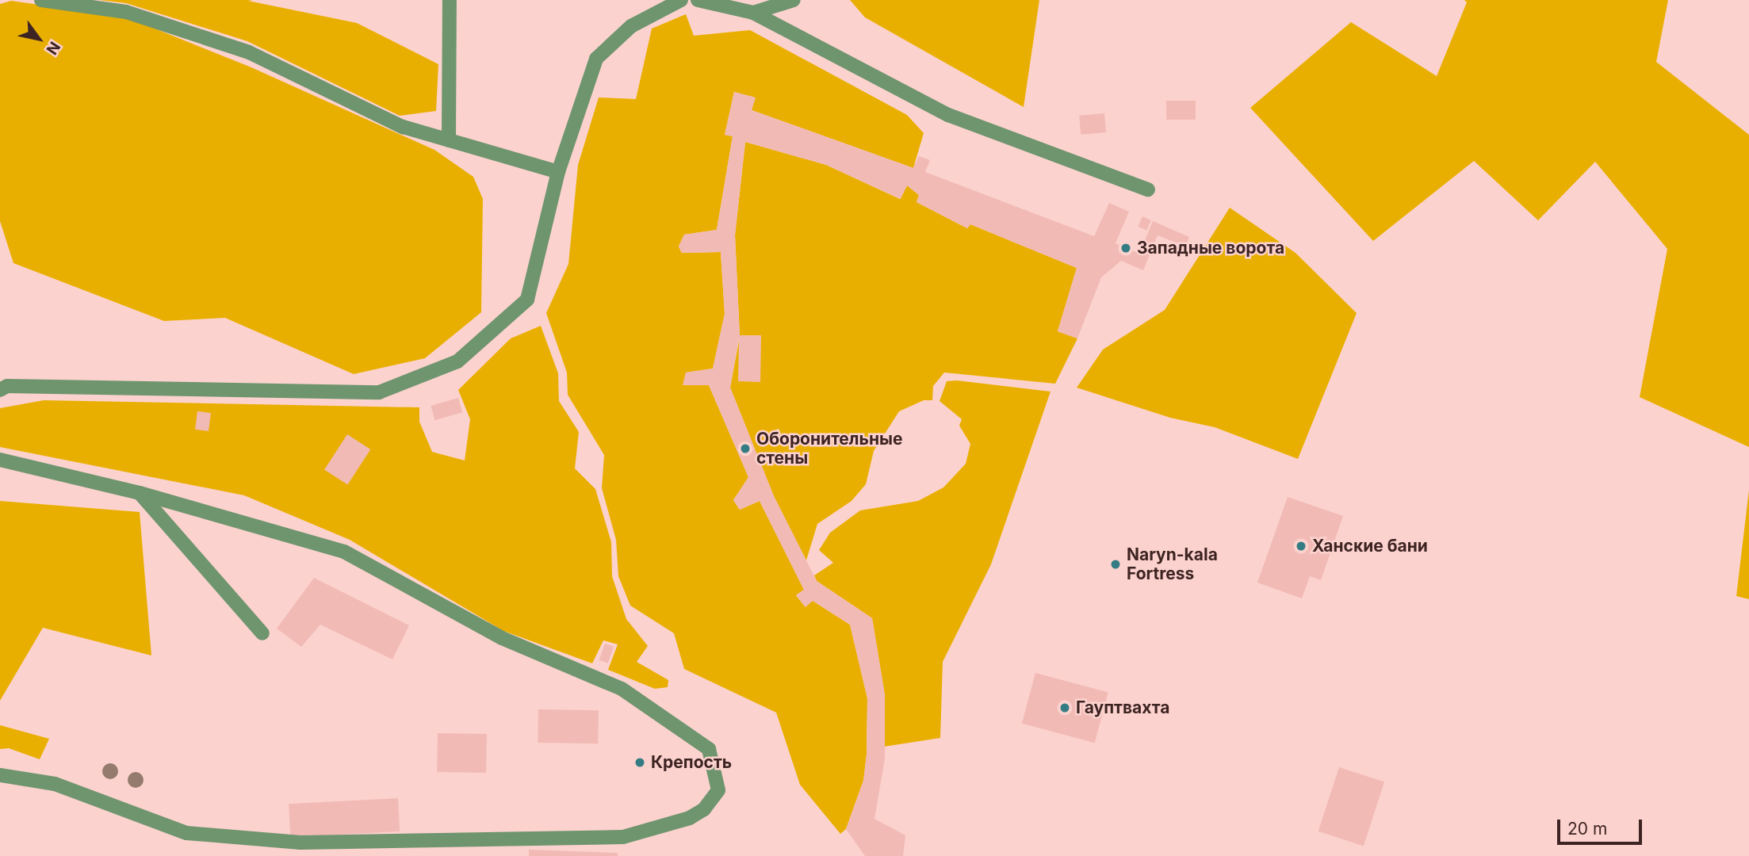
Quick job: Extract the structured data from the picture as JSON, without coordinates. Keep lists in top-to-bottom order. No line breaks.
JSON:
{"places":["Западные ворота","Оборонительные стены","Ханские бани","Naryn-kala Fortress","Гауптвахта","Крепость"],"scale_bar":"20 m","north":"bottom right"}
